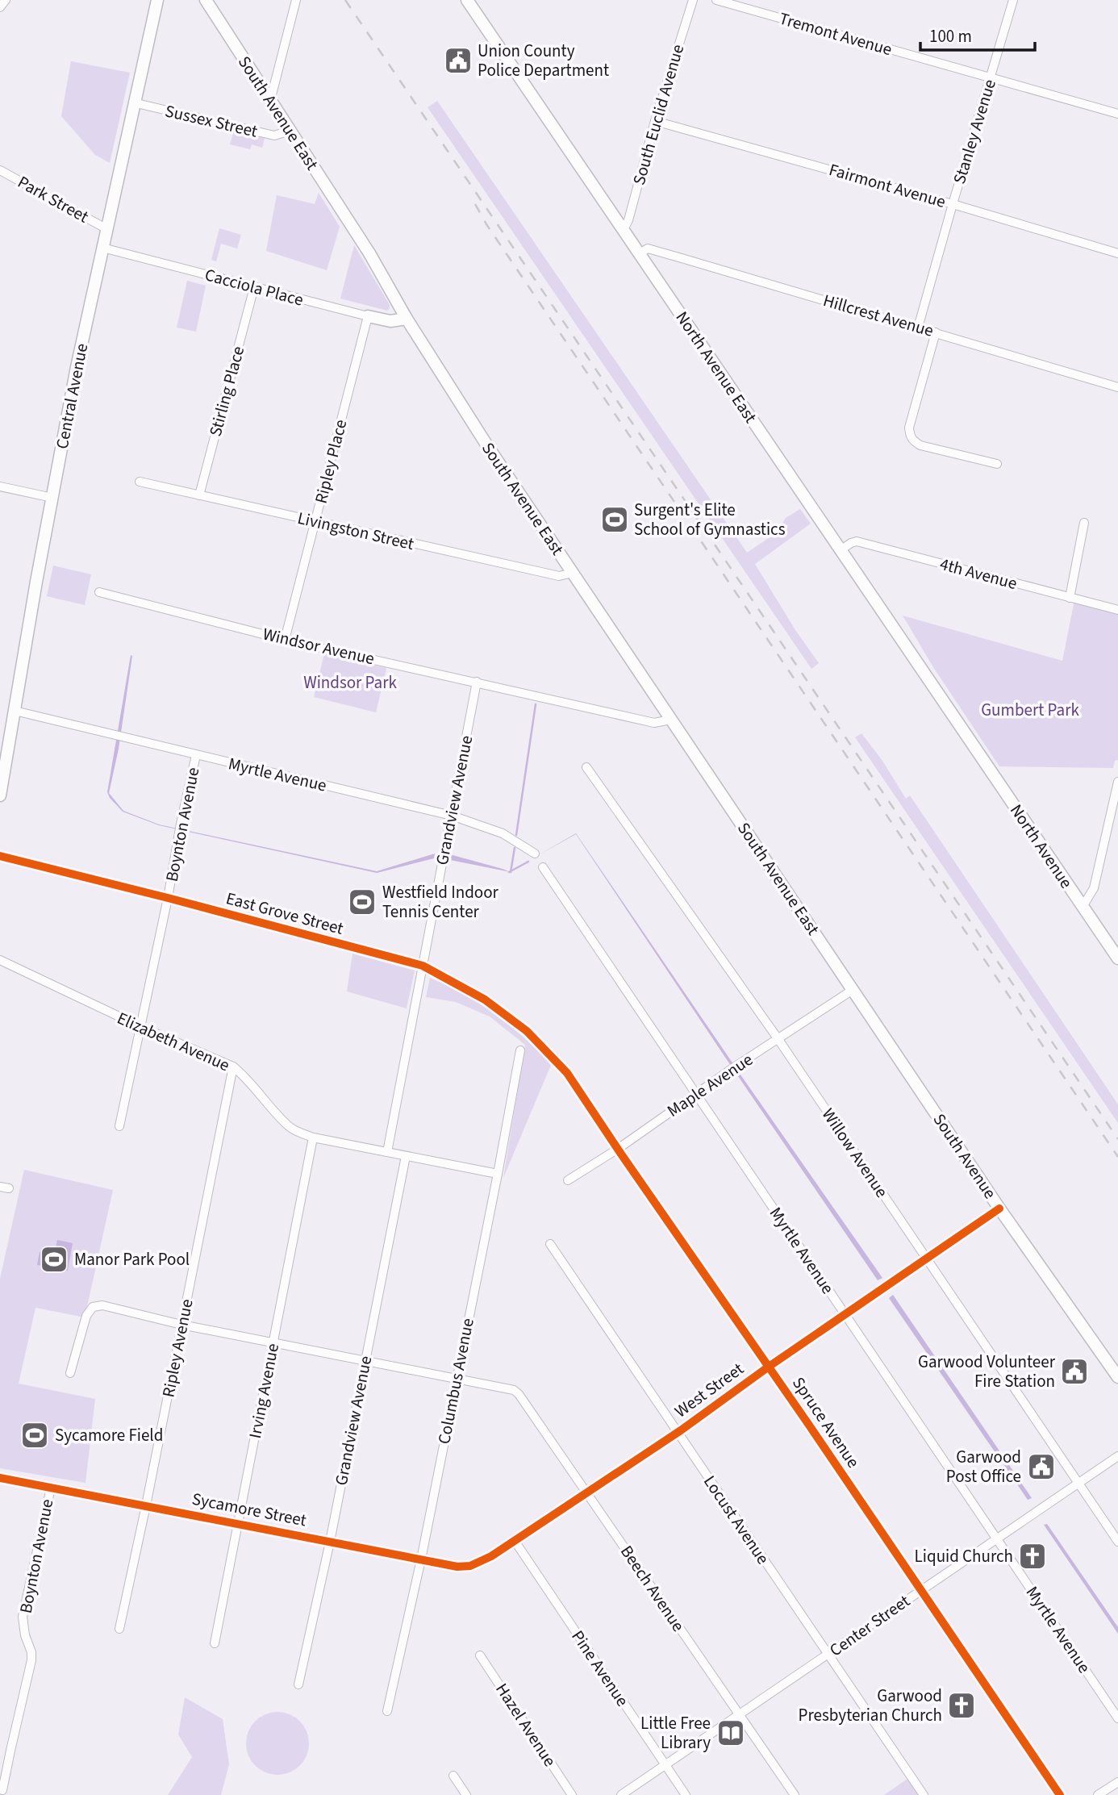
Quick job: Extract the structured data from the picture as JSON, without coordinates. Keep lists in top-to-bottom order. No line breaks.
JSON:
{"streets":{"main road":["South Avenue East","Cacciola Place","North Avenue East","Central Avenue","North Avenue","South Avenue"],"street":["Tremont Avenue","South Euclid Avenue","Sussex Street","Stanley Avenue","Fairmont Avenue","Park Street","Hillcrest Avenue","Stirling Place","Ripley Place","Livingston Street","4th Avenue","Windsor Avenue","Myrtle Avenue","Grandview Avenue","Boynton Avenue","East Grove Street","Elizabeth Avenue","Maple Avenue","Willow Avenue","Ripley Avenue","Columbus Avenue","West Street","Irving Avenue","Spruce Avenue","Sycamore Street","Locust Avenue","Beech Avenue","Center Street","Pine Avenue","Hazel Avenue"]},"crossings":[["Tremont Avenue","Stanley Avenue"],["South Avenue East","Sussex Street"],["South Avenue East","Cacciola Place"],["South Avenue East","Livingston Street"],["South Avenue East","Windsor Avenue"],["South Avenue East","Maple Avenue"],["South Avenue East","South Avenue"],["South Euclid Avenue","Fairmont Avenue"],["South Euclid Avenue","North Avenue East"],["Sussex Street","Central Avenue"],["Stanley Avenue","Fairmont Avenue"],["Stanley Avenue","Hillcrest Avenue"],["Park Street","Central Avenue"],["Cacciola Place","Stirling Place"],["Cacciola Place","Central Avenue"],["Cacciola Place","Ripley Place"],["Hillcrest Avenue","North Avenue East"],["North Avenue East","4th Avenue"],["North Avenue East","North Avenue"],["Stirling Place","Livingston Street"],["Central Avenue","Myrtle Avenue"],["Ripley Place","Livingston Street"],["Ripley Place","Windsor Avenue"],["Windsor Avenue","Grandview Avenue"],["Myrtle Avenue","Grandview Avenue"],["Myrtle Avenue","Boynton Avenue"],["Myrtle Avenue","Maple Avenue"],["Myrtle Avenue","West Street"],["Myrtle Avenue","Center Street"],["Grandview Avenue","East Grove Street"],["Grandview Avenue","Elizabeth Avenue"],["Grandview Avenue","Sycamore Street"],["Boynton Avenue","East Grove Street"],["Boynton Avenue","Elizabeth Avenue"],["Boynton Avenue","Sycamore Street"],["East Grove Street","Spruce Avenue"],["Elizabeth Avenue","Ripley Avenue"],["Elizabeth Avenue","Columbus Avenue"],["Elizabeth Avenue","Irving Avenue"],["Maple Avenue","Willow Avenue"],["Maple Avenue","South Avenue"],["Maple Avenue","Spruce Avenue"],["Willow Avenue","West Street"],["Willow Avenue","Center Street"],["South Avenue","West Street"],["Ripley Avenue","Sycamore Street"],["Columbus Avenue","Sycamore Street"],["Columbus Avenue","Beech Avenue"],["West Street","Spruce Avenue"],["West Street","Sycamore Street"],["West Street","Locust Avenue"],["West Street","Beech Avenue"],["West Street","Pine Avenue"],["Irving Avenue","Sycamore Street"],["Spruce Avenue","Center Street"],["Locust Avenue","Center Street"],["Beech Avenue","Center Street"],["Center Street","Pine Avenue"]],"parks":["Windsor Park","Gumbert Park"],"places":{"public building":["Union County Police Department","Garwood Volunteer Fire Station","Garwood Post Office"],"sports":["Surgent's Elite School of Gymnastics","Westfield Indoor Tennis Center","Manor Park Pool","Sycamore Field"],"church":["Liquid Church","Garwood Presbyterian Church"],"library":["Little Free Library"]},"scale_bar":"100 m"}
